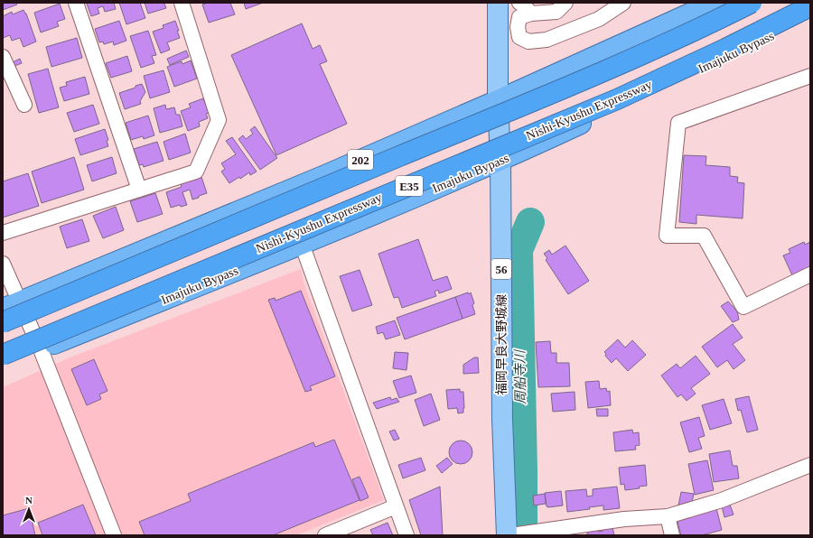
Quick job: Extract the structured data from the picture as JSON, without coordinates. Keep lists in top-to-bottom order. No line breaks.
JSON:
{"streets":{"highway":["Imajuku Bypass","Nishi-Kyushu Expressway","202","E35"],"main road":["56","福岡早良大野城線"]},"crossings":[["Imajuku Bypass","福岡早良大野城線"],["202","福岡早良大野城線"]],"water":["周船寺川"],"north":"top"}
